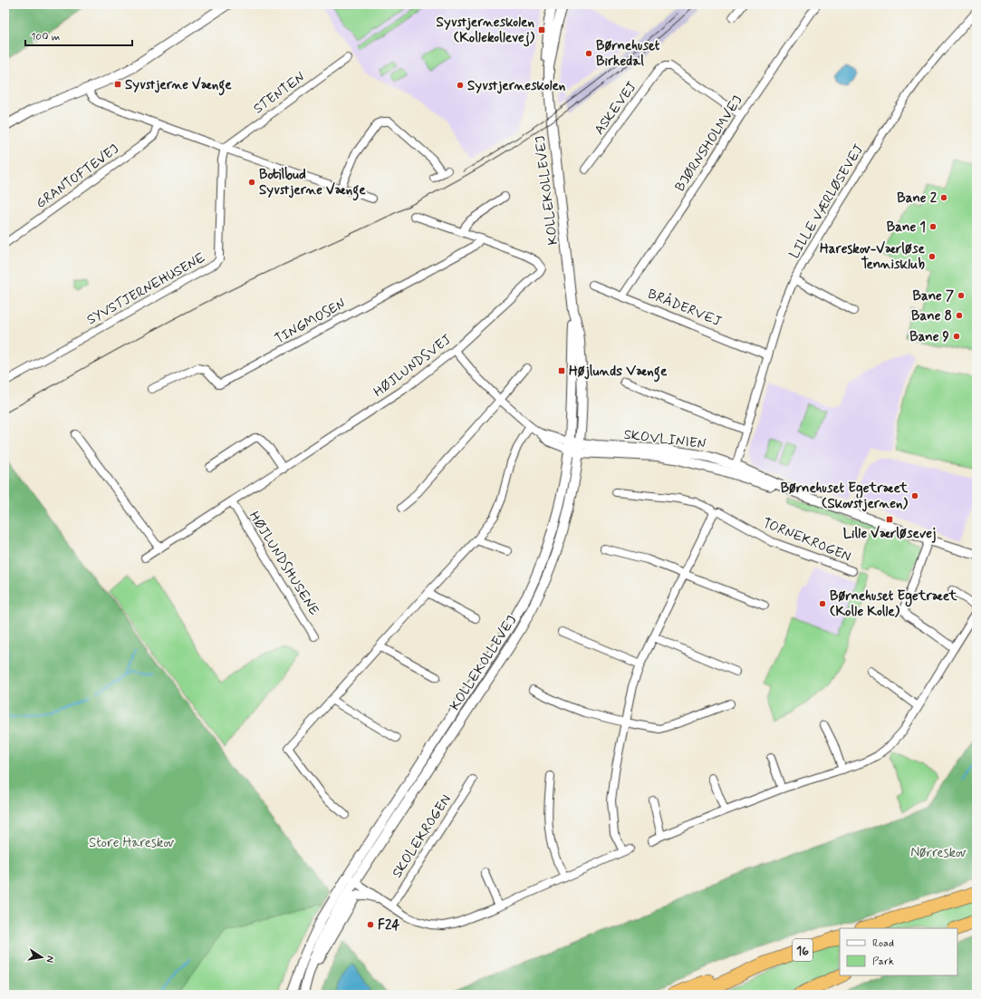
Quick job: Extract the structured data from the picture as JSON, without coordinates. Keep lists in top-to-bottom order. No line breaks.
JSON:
{"streets":{"highway":["16"],"street":["STENTEN","ASKEVEJ","BJØRNSHOLMVEJ","GRANTOFTEVEJ","KOLLEKOLLEVEJ","LILLE VÆRLØSEVEJ","SYVSTJERNEHUSENE","BRÅDERVEJ","TINGMOSEN","HØJLUNDSVEJ","SKOVLINIEN","TORNEKROGEN","HØJLUNDSHUSENE","SKOLEKROGEN"]},"crossings":[["STENTEN","SYVSTJERNEHUSENE"],["ASKEVEJ","BJØRNSHOLMVEJ"],["BJØRNSHOLMVEJ","BRÅDERVEJ"],["KOLLEKOLLEVEJ","SKOVLINIEN"],["LILLE VÆRLØSEVEJ","BRÅDERVEJ"],["LILLE VÆRLØSEVEJ","SKOVLINIEN"],["TINGMOSEN","HØJLUNDSVEJ"],["HØJLUNDSVEJ","HØJLUNDSHUSENE"]],"parks":["Store Hareskov","Nørreskov"],"places":{"transit":["Syvstjerneskolen (Kollekollevej)","Syvstjerne Vænge","Højlunds Vænge","Lille Værløsevej"],"other":["Børnehuset Birkedal","Syvstjerneskolen","Botilbud Syvstjerne Vænge","Bane 2","Bane 1","Hareskov-Værløse Tennisklub","Bane 7","Bane 8","Bane 9","Børnehuset Egetræet (Skovstjernen)","Børnehuset Egetræet (Kolle Kolle)","F24"]},"legend":["Road","Park"],"scale_bar":"100 m","north":"right"}
